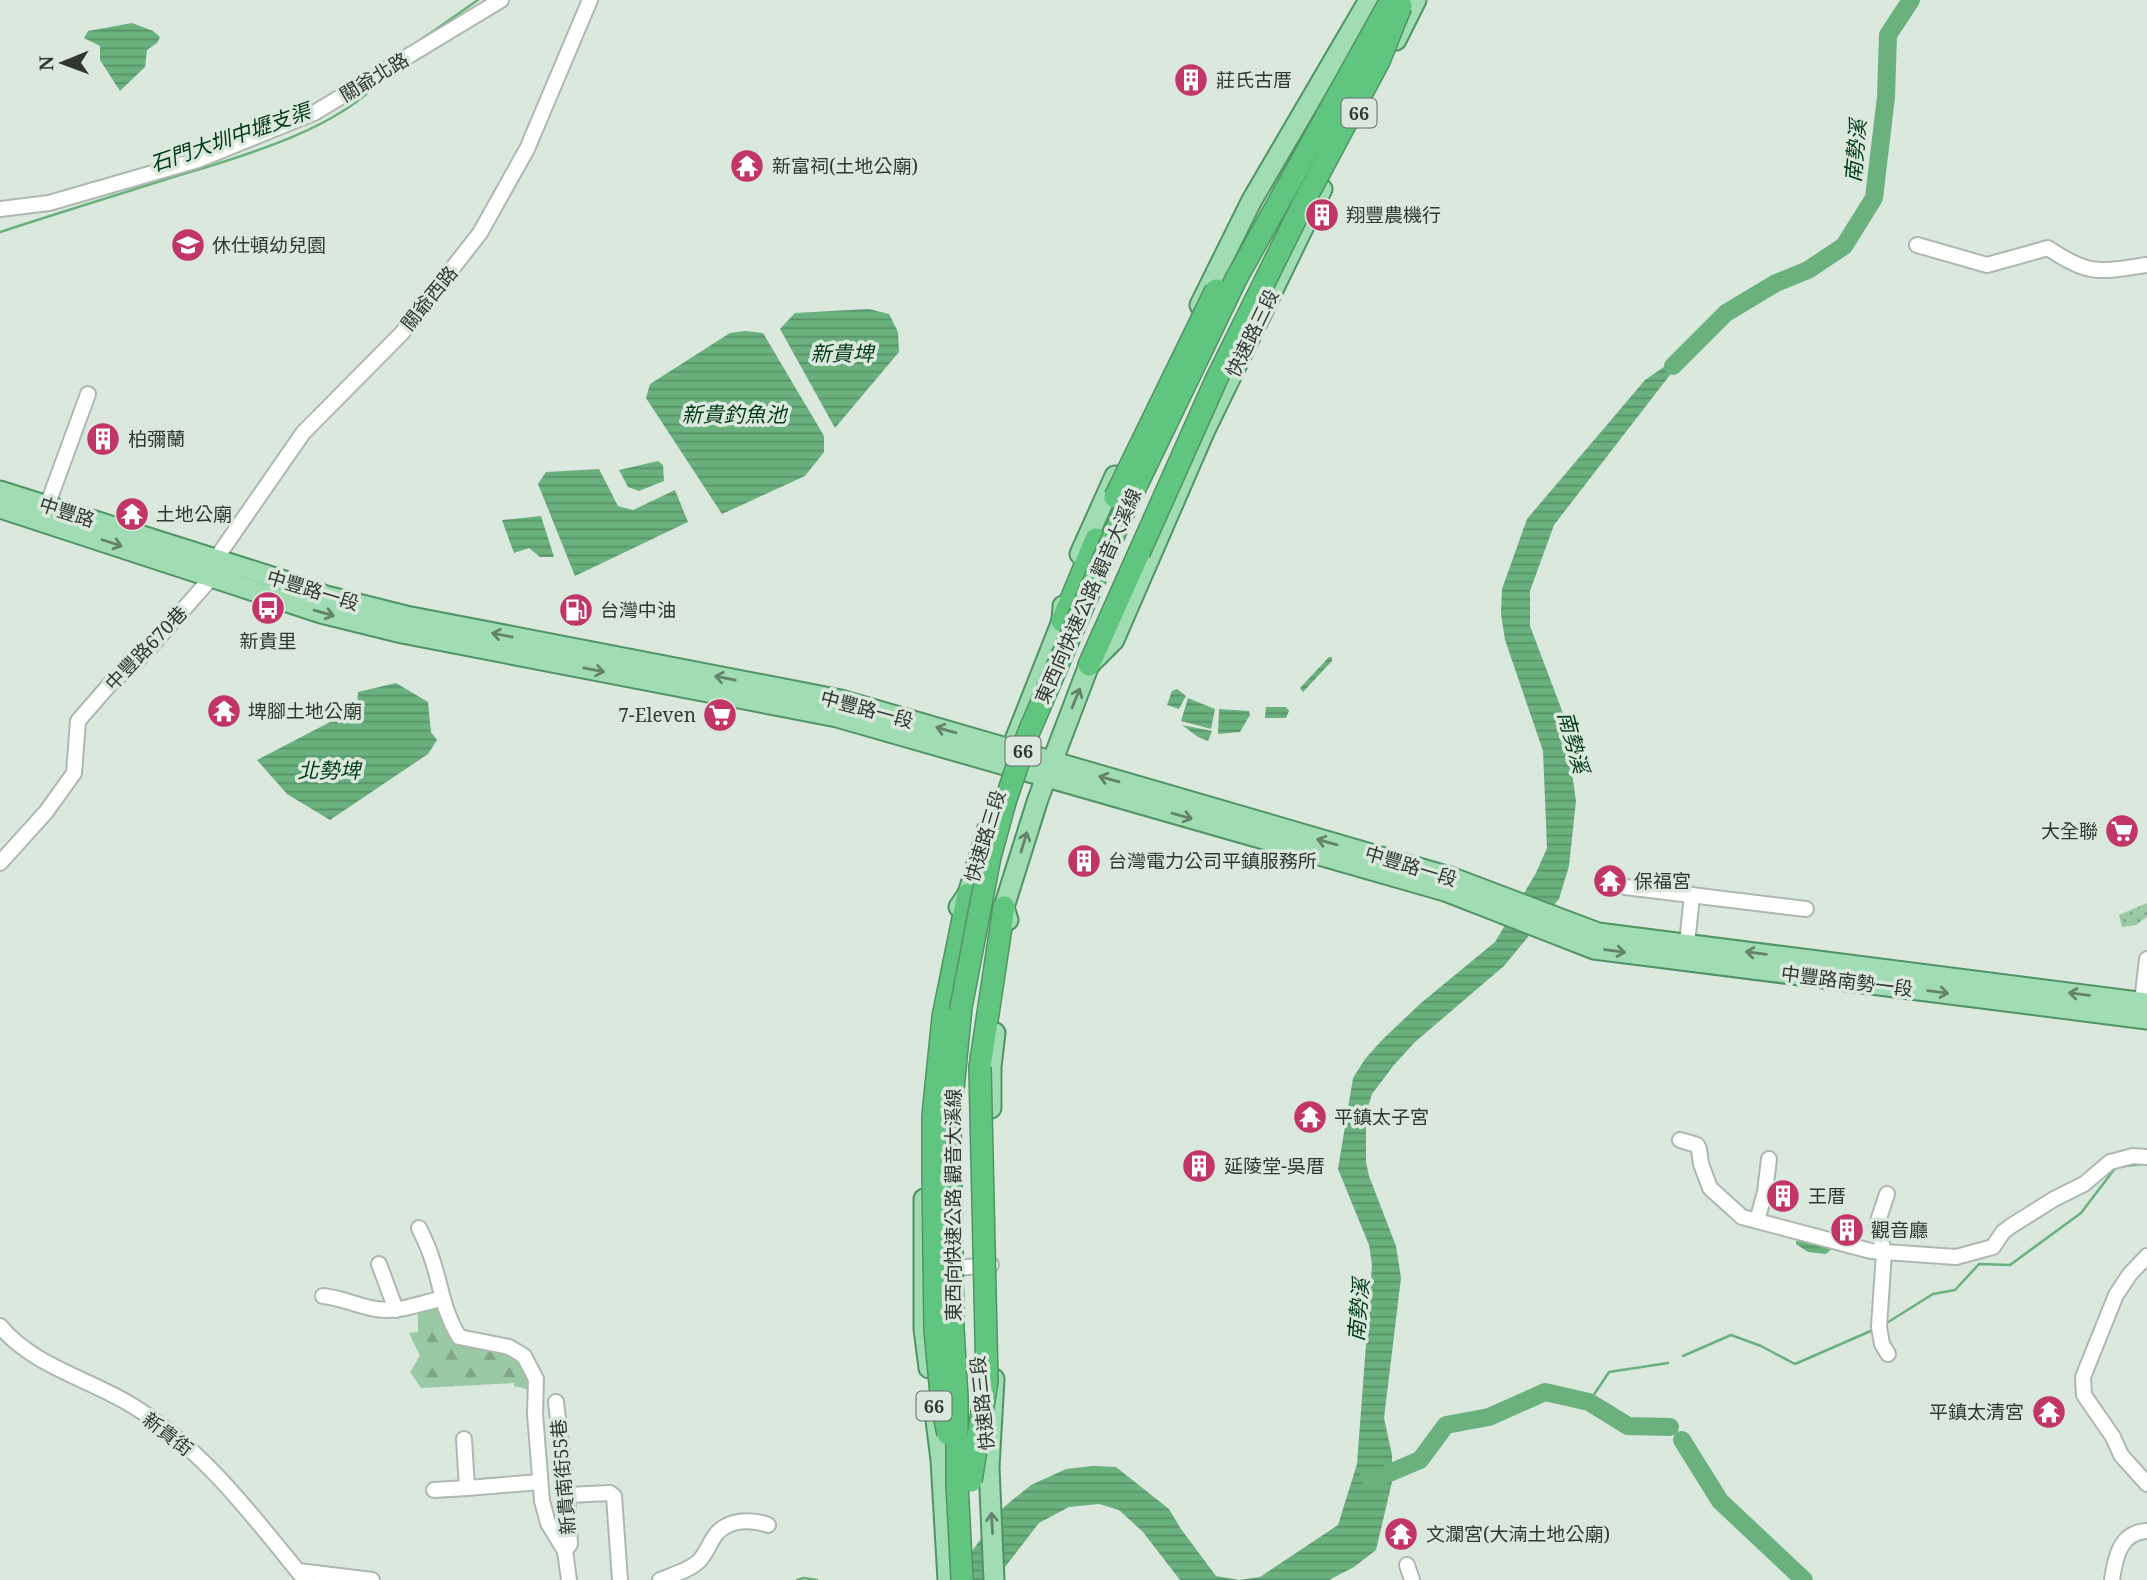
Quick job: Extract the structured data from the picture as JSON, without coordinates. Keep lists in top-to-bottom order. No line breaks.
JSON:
{"streets":{"highway":["66","東西向快速公路 觀音大溪線"],"main road":["快速路三段","中豐路","中豐路一段","中豐路南勢一段"],"street":["關爺北路","關爺西路","中豐路670巷","新貴街","新貴南街55巷"]},"crossings":[["66","快速路三段"],["關爺西路","中豐路"],["關爺西路","中豐路一段"],["關爺西路","中豐路670巷"],["快速路三段","中豐路一段"],["快速路三段","東西向快速公路 觀音大溪線"],["中豐路","中豐路一段"],["中豐路","中豐路670巷"],["中豐路一段","中豐路670巷"],["中豐路一段","中豐路南勢一段"]],"water":["石門大圳中壢支渠","南勢溪","新貴埤","新貴釣魚池","北勢埤"],"places":{"building":["莊氏古厝","翔豐農機行","柏彌蘭","台灣電力公司平鎮服務所","延陵堂-吳厝","王厝","觀音廳"],"temple":["新富祠(土地公廟)","土地公廟","埤腳土地公廟","保福宮","平鎮太子宮","平鎮太清宮","文瀾宮(大湳土地公廟)"],"school or university":["休仕頓幼兒園"],"bus stop":["新貴里"],"fuel station":["台灣中油"],"supermarket":["7-Eleven","大全聯"]},"north":"left"}
